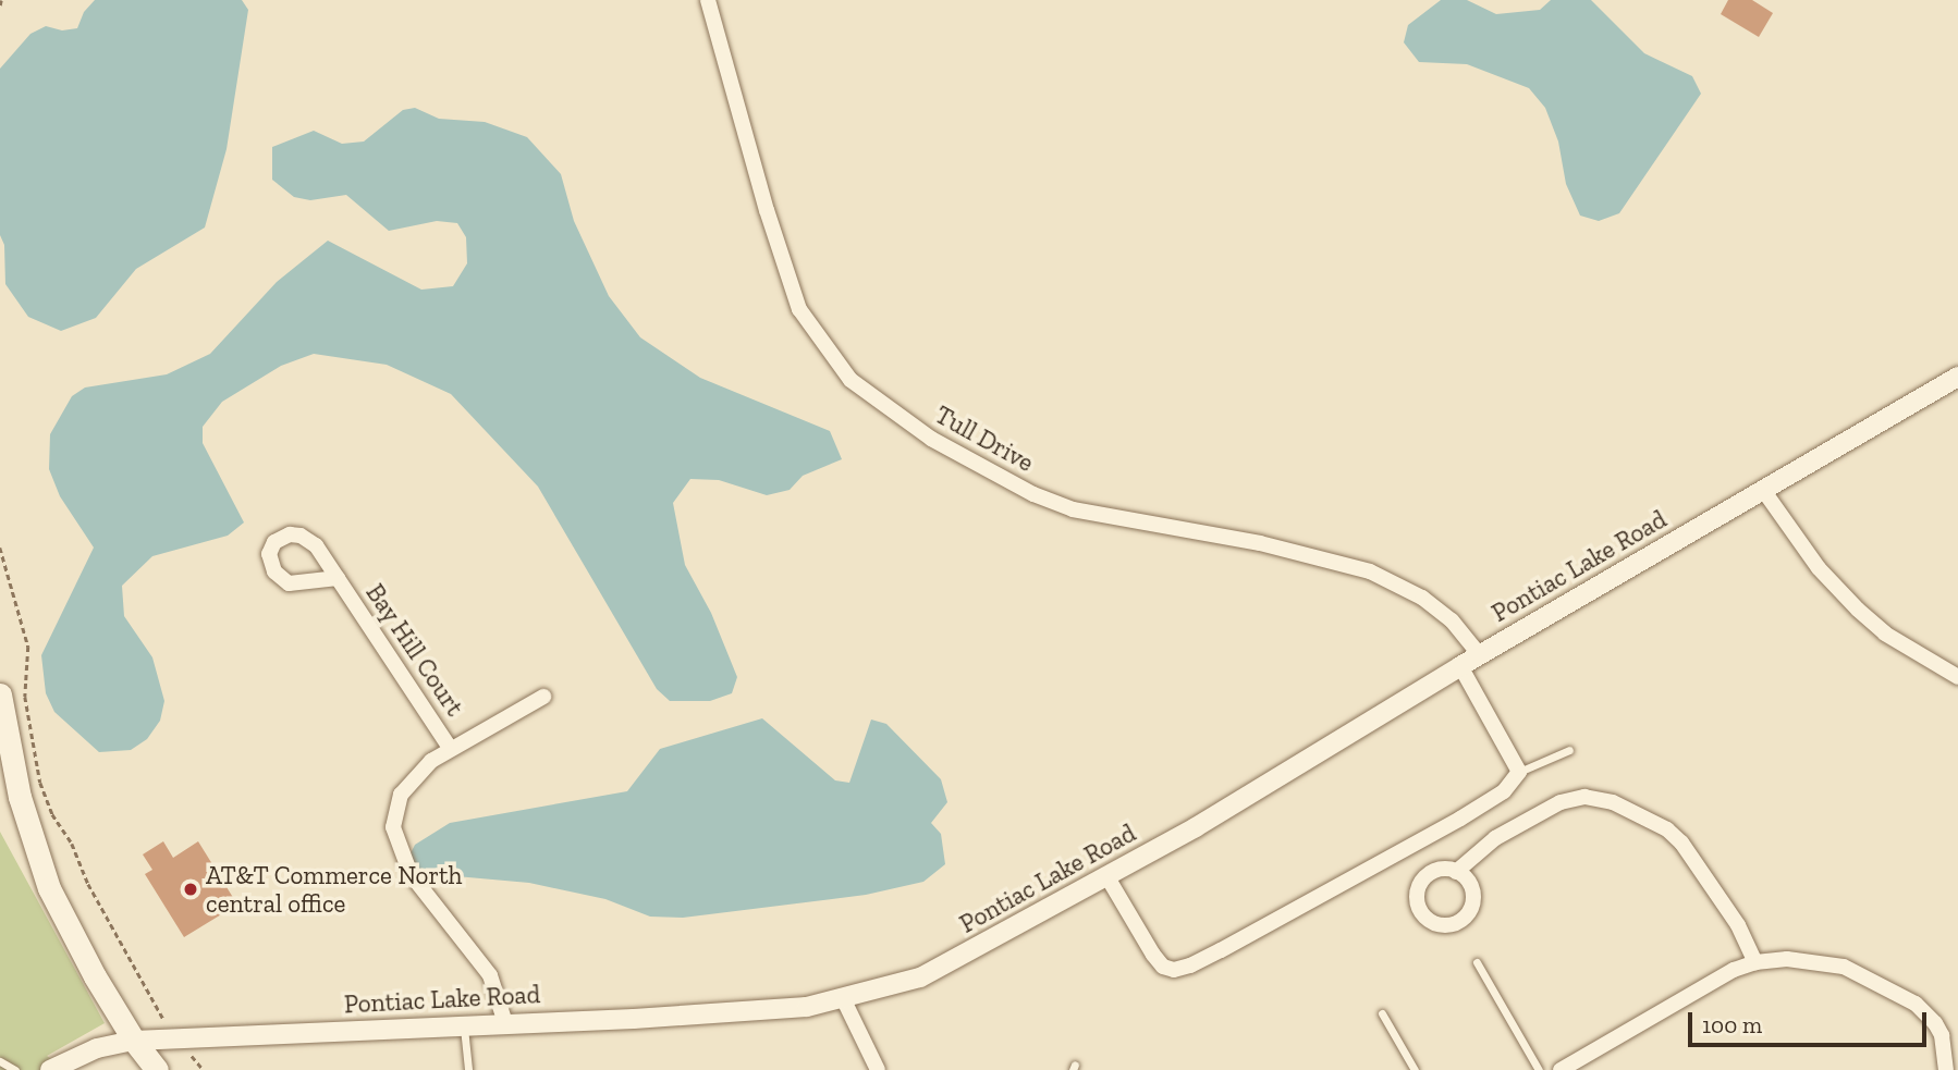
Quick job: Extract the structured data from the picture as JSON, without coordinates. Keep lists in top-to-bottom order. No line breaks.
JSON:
{"streets":{"street":["Tull Drive","Pontiac Lake Road","Bay Hill Court"]},"crossings":[["Tull Drive","Pontiac Lake Road"]],"places":["AT&T Commerce North central office"],"scale_bar":"100 m"}
